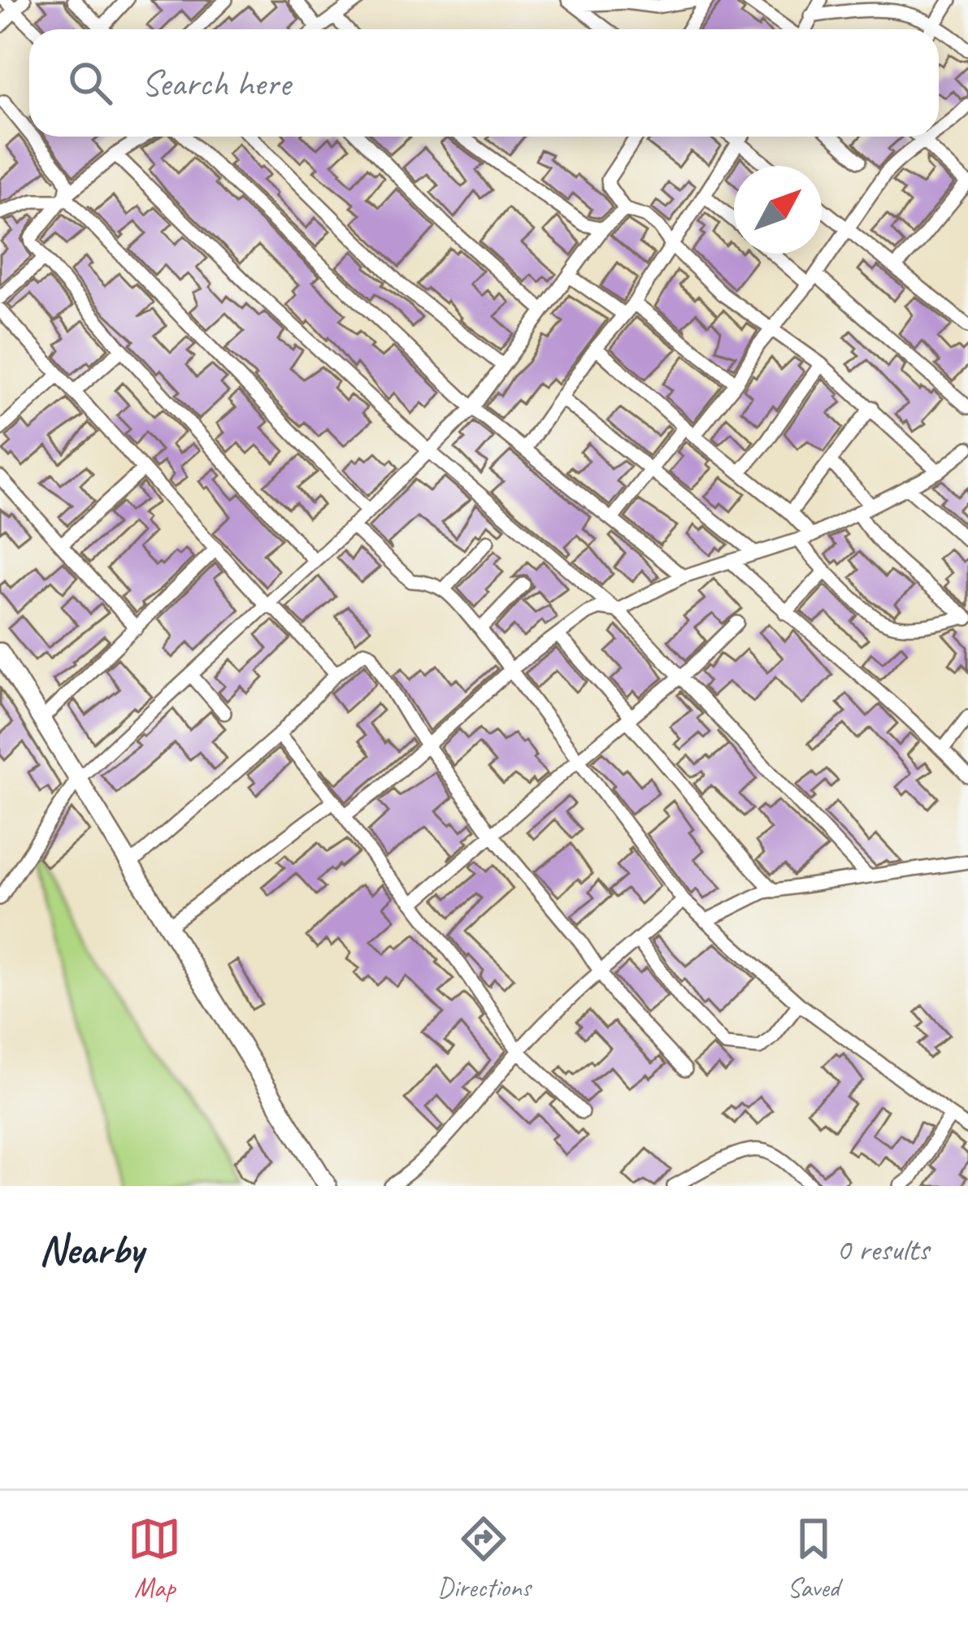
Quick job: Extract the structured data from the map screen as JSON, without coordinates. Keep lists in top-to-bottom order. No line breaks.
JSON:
{"north":"top right","page":{"search":"Search here","heading":["Nearby","0 results"],"nav":["Map","Directions","Saved"]}}
